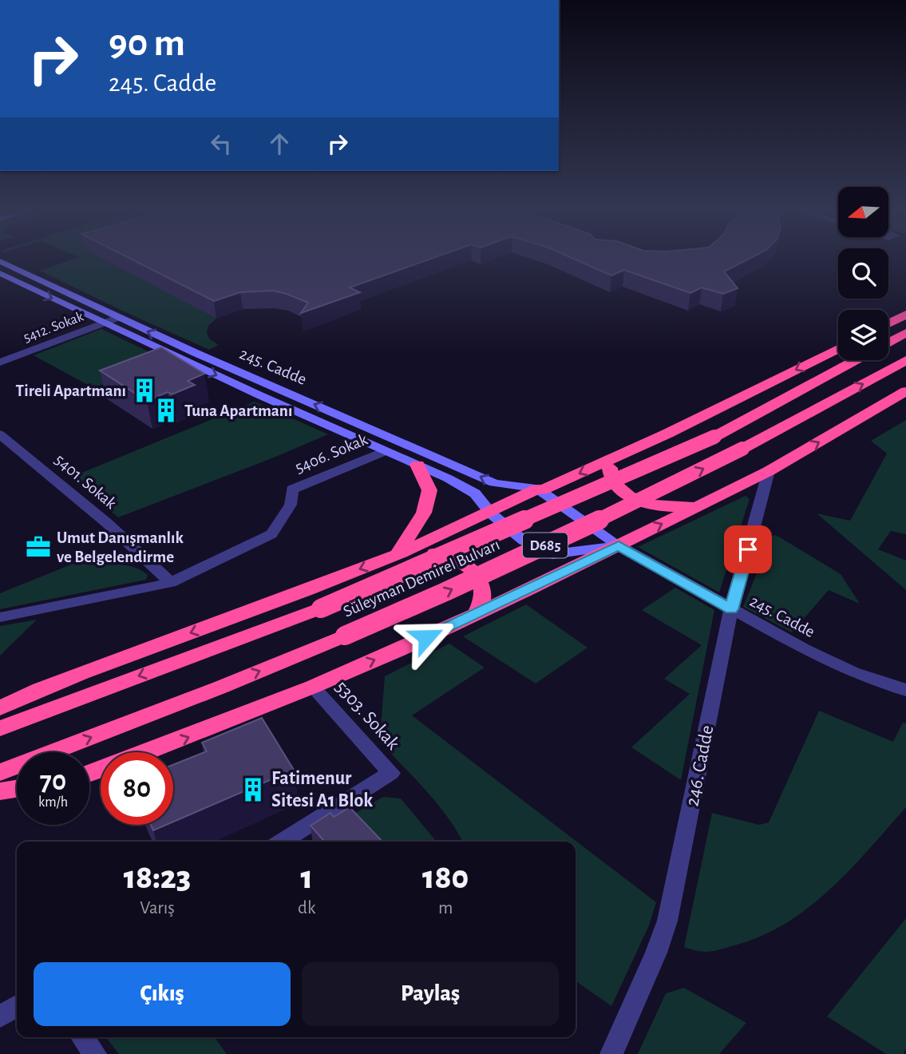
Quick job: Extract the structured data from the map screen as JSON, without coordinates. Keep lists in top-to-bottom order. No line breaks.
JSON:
{"streets":{"highway":["D685","Süleyman Demirel Bulvarı"],"street":["5412. Sokak","245. Cadde","5406. Sokak","5401. Sokak","5303. Sokak","246. Cadde"]},"crossings":[["5412. Sokak","245. Cadde"],["245. Cadde","5406. Sokak"],["245. Cadde","246. Cadde"],["5406. Sokak","5401. Sokak"]],"places":{"building":["Tireli Apartmanı","Tuna Apartmanı","Fatimenur Sitesi A1 Blok"],"office":["Umut Danışmanlık ve Belgelendirme"]},"north":"left","page":{"turn":["90 m","245. Cadde"],"speed":"70 km/h","limit":"80","eta":["18:23","Varış","1","dk","180","m"],"buttons":["Çıkış","Paylaş"]}}
